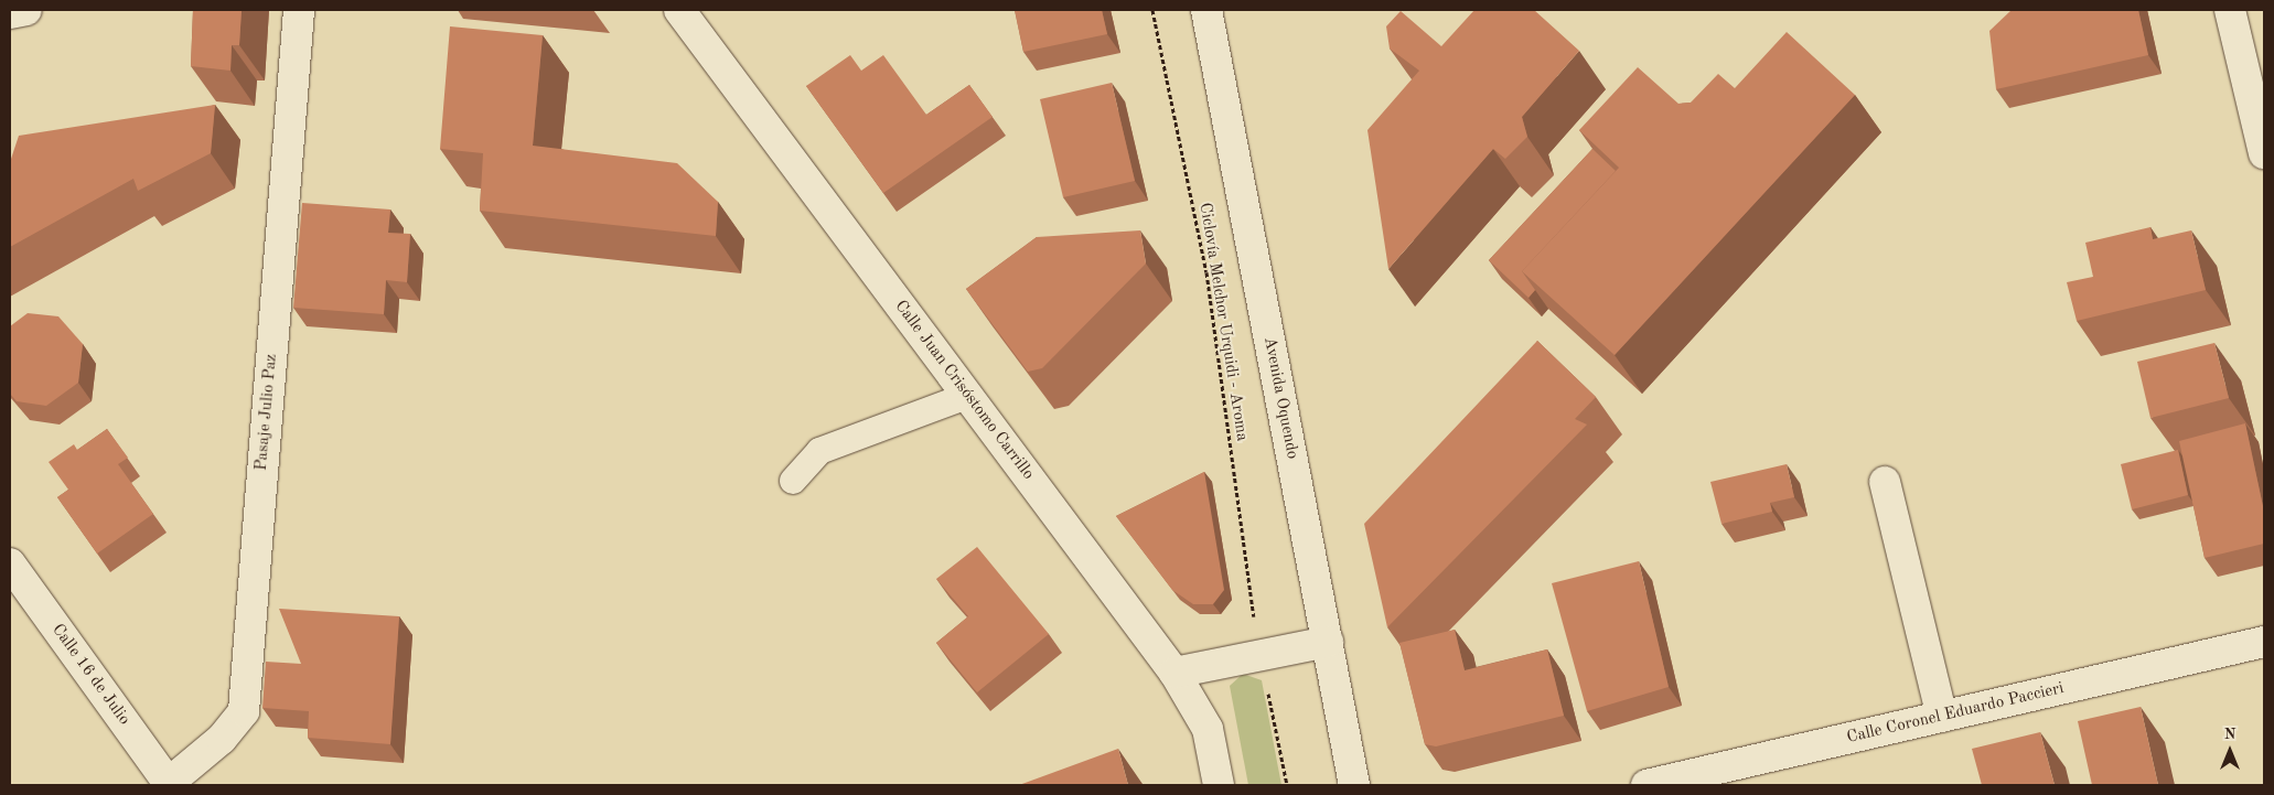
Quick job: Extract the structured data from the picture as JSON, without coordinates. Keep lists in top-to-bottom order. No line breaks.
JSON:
{"streets":{"street":["Calle Juan Crisóstomo Carrillo","Avenida Oquendo","Pasaje Julio Paz","Calle 16 de Julio","Calle Coronel Eduardo Paccieri"],"path":["Ciclovía Melchor Urquidi - Aroma"]},"crossings":[["Pasaje Julio Paz","Calle 16 de Julio"]],"north":"top"}
